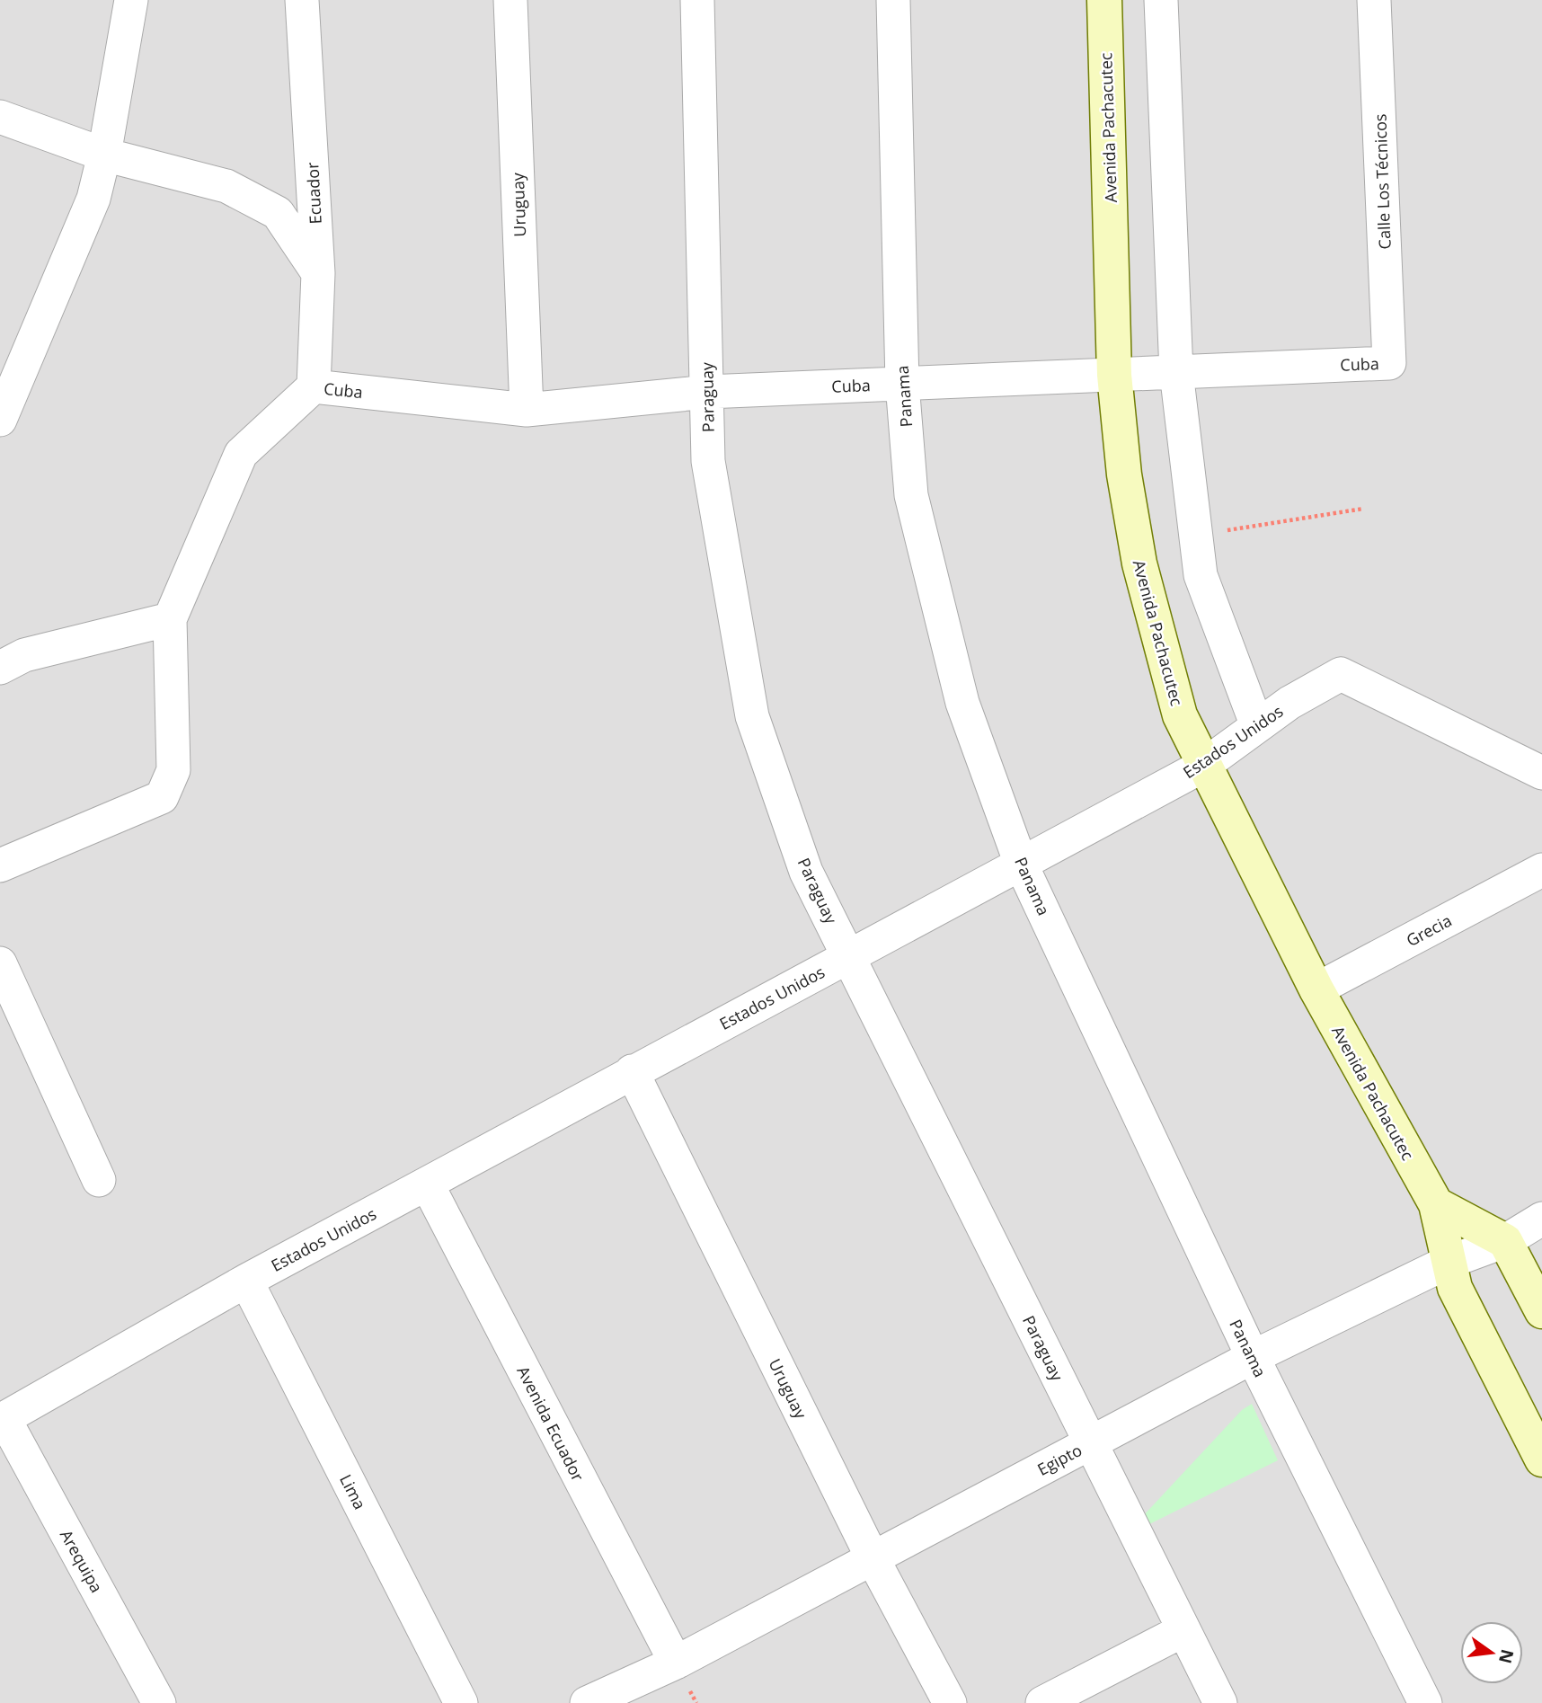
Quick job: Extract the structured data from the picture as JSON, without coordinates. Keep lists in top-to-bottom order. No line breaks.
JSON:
{"streets":{"main road":["Avenida Pachacutec"],"street":["Calle Los Técnicos","Ecuador","Uruguay","Cuba","Panama","Paraguay","Estados Unidos","Grecia","Avenida Ecuador","Egipto","Lima","Arequipa"]},"crossings":[["Avenida Pachacutec","Cuba"],["Avenida Pachacutec","Estados Unidos"],["Avenida Pachacutec","Grecia"],["Avenida Pachacutec","Egipto"],["Calle Los Técnicos","Cuba"],["Ecuador","Cuba"],["Uruguay","Cuba"],["Uruguay","Estados Unidos"],["Uruguay","Egipto"],["Cuba","Panama"],["Cuba","Paraguay"],["Panama","Estados Unidos"],["Panama","Egipto"],["Paraguay","Estados Unidos"],["Paraguay","Egipto"],["Estados Unidos","Avenida Ecuador"],["Estados Unidos","Lima"],["Estados Unidos","Arequipa"],["Avenida Ecuador","Egipto"]],"north":"right"}
